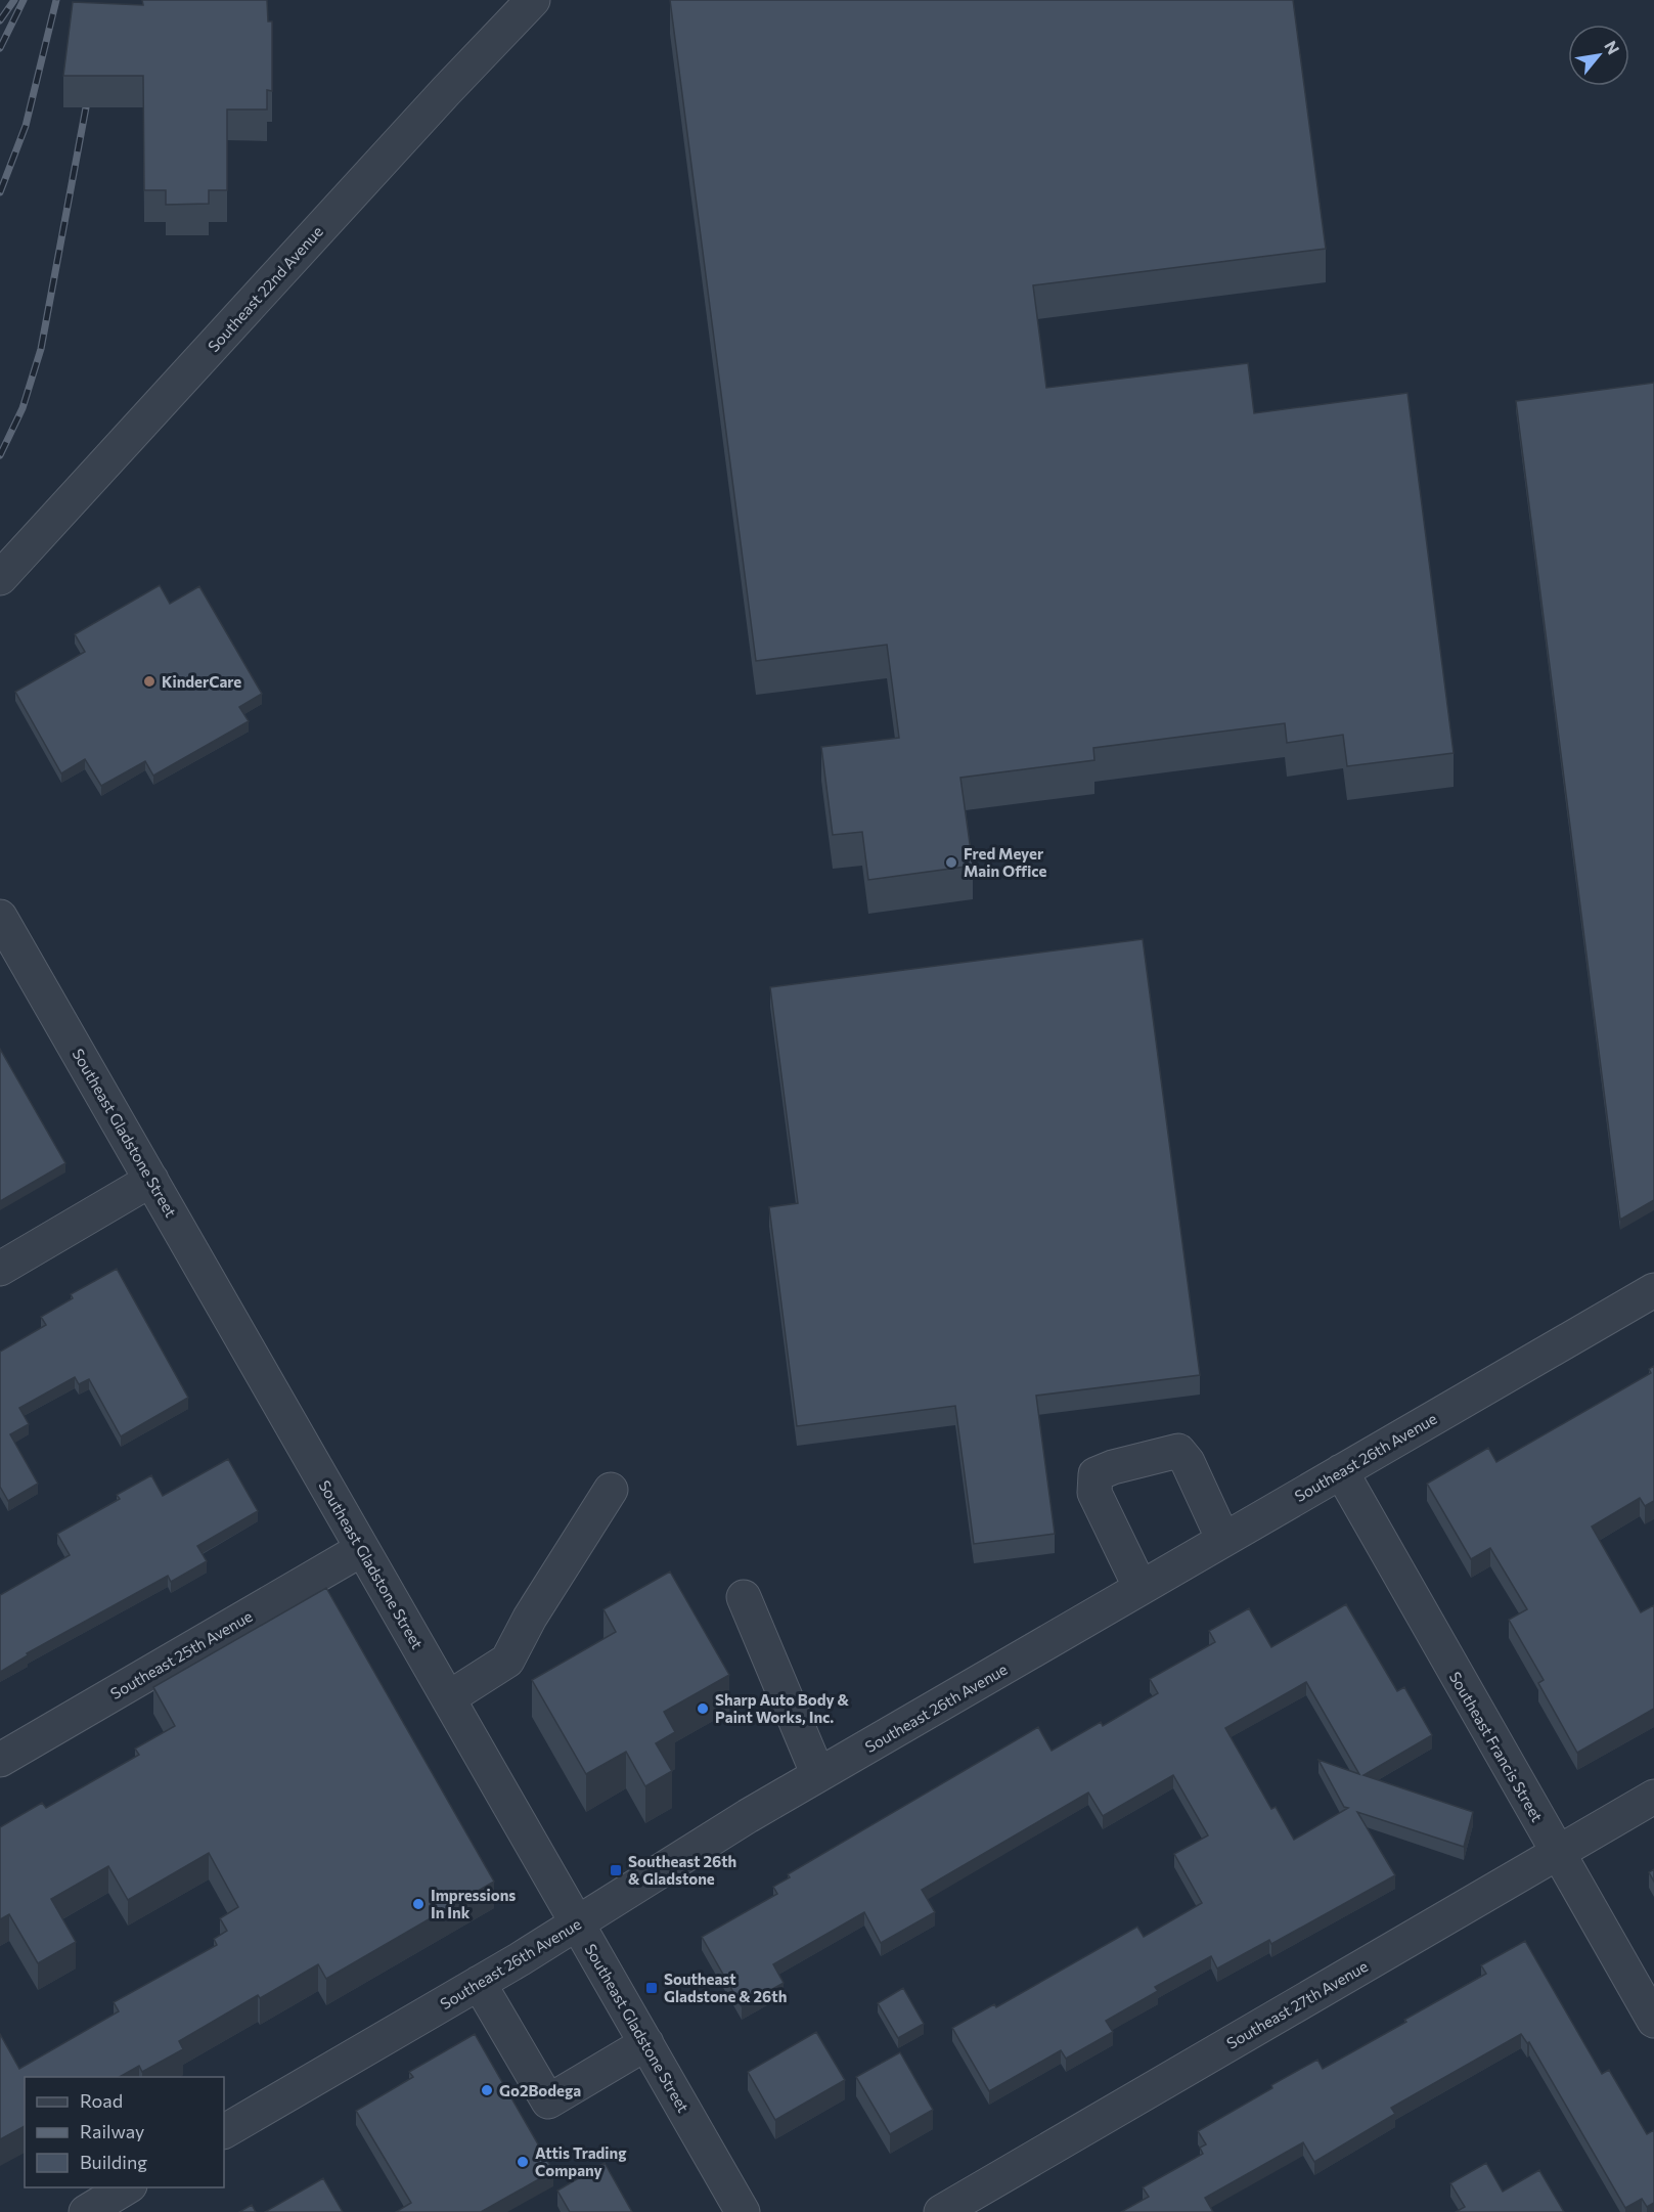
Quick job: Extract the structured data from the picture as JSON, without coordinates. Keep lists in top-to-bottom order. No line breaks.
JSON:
{"streets":{"street":["Southeast 22nd Avenue","Southeast Gladstone Street","Southeast 26th Avenue","Southeast 25th Avenue","Southeast Francis Street","Southeast 27th Avenue"]},"crossings":[["Southeast Gladstone Street","Southeast 26th Avenue"],["Southeast Gladstone Street","Southeast 25th Avenue"],["Southeast 26th Avenue","Southeast Francis Street"],["Southeast Francis Street","Southeast 27th Avenue"]],"places":{"other":["KinderCare","Fred Meyer Main Office","Sharp Auto Body & Paint Works, Inc.","Impressions In Ink","Go2Bodega","Attis Trading Company"],"transit":["Southeast 26th & Gladstone","Southeast Gladstone & 26th"]},"legend":["Road","Railway","Building"],"north":"top right"}
